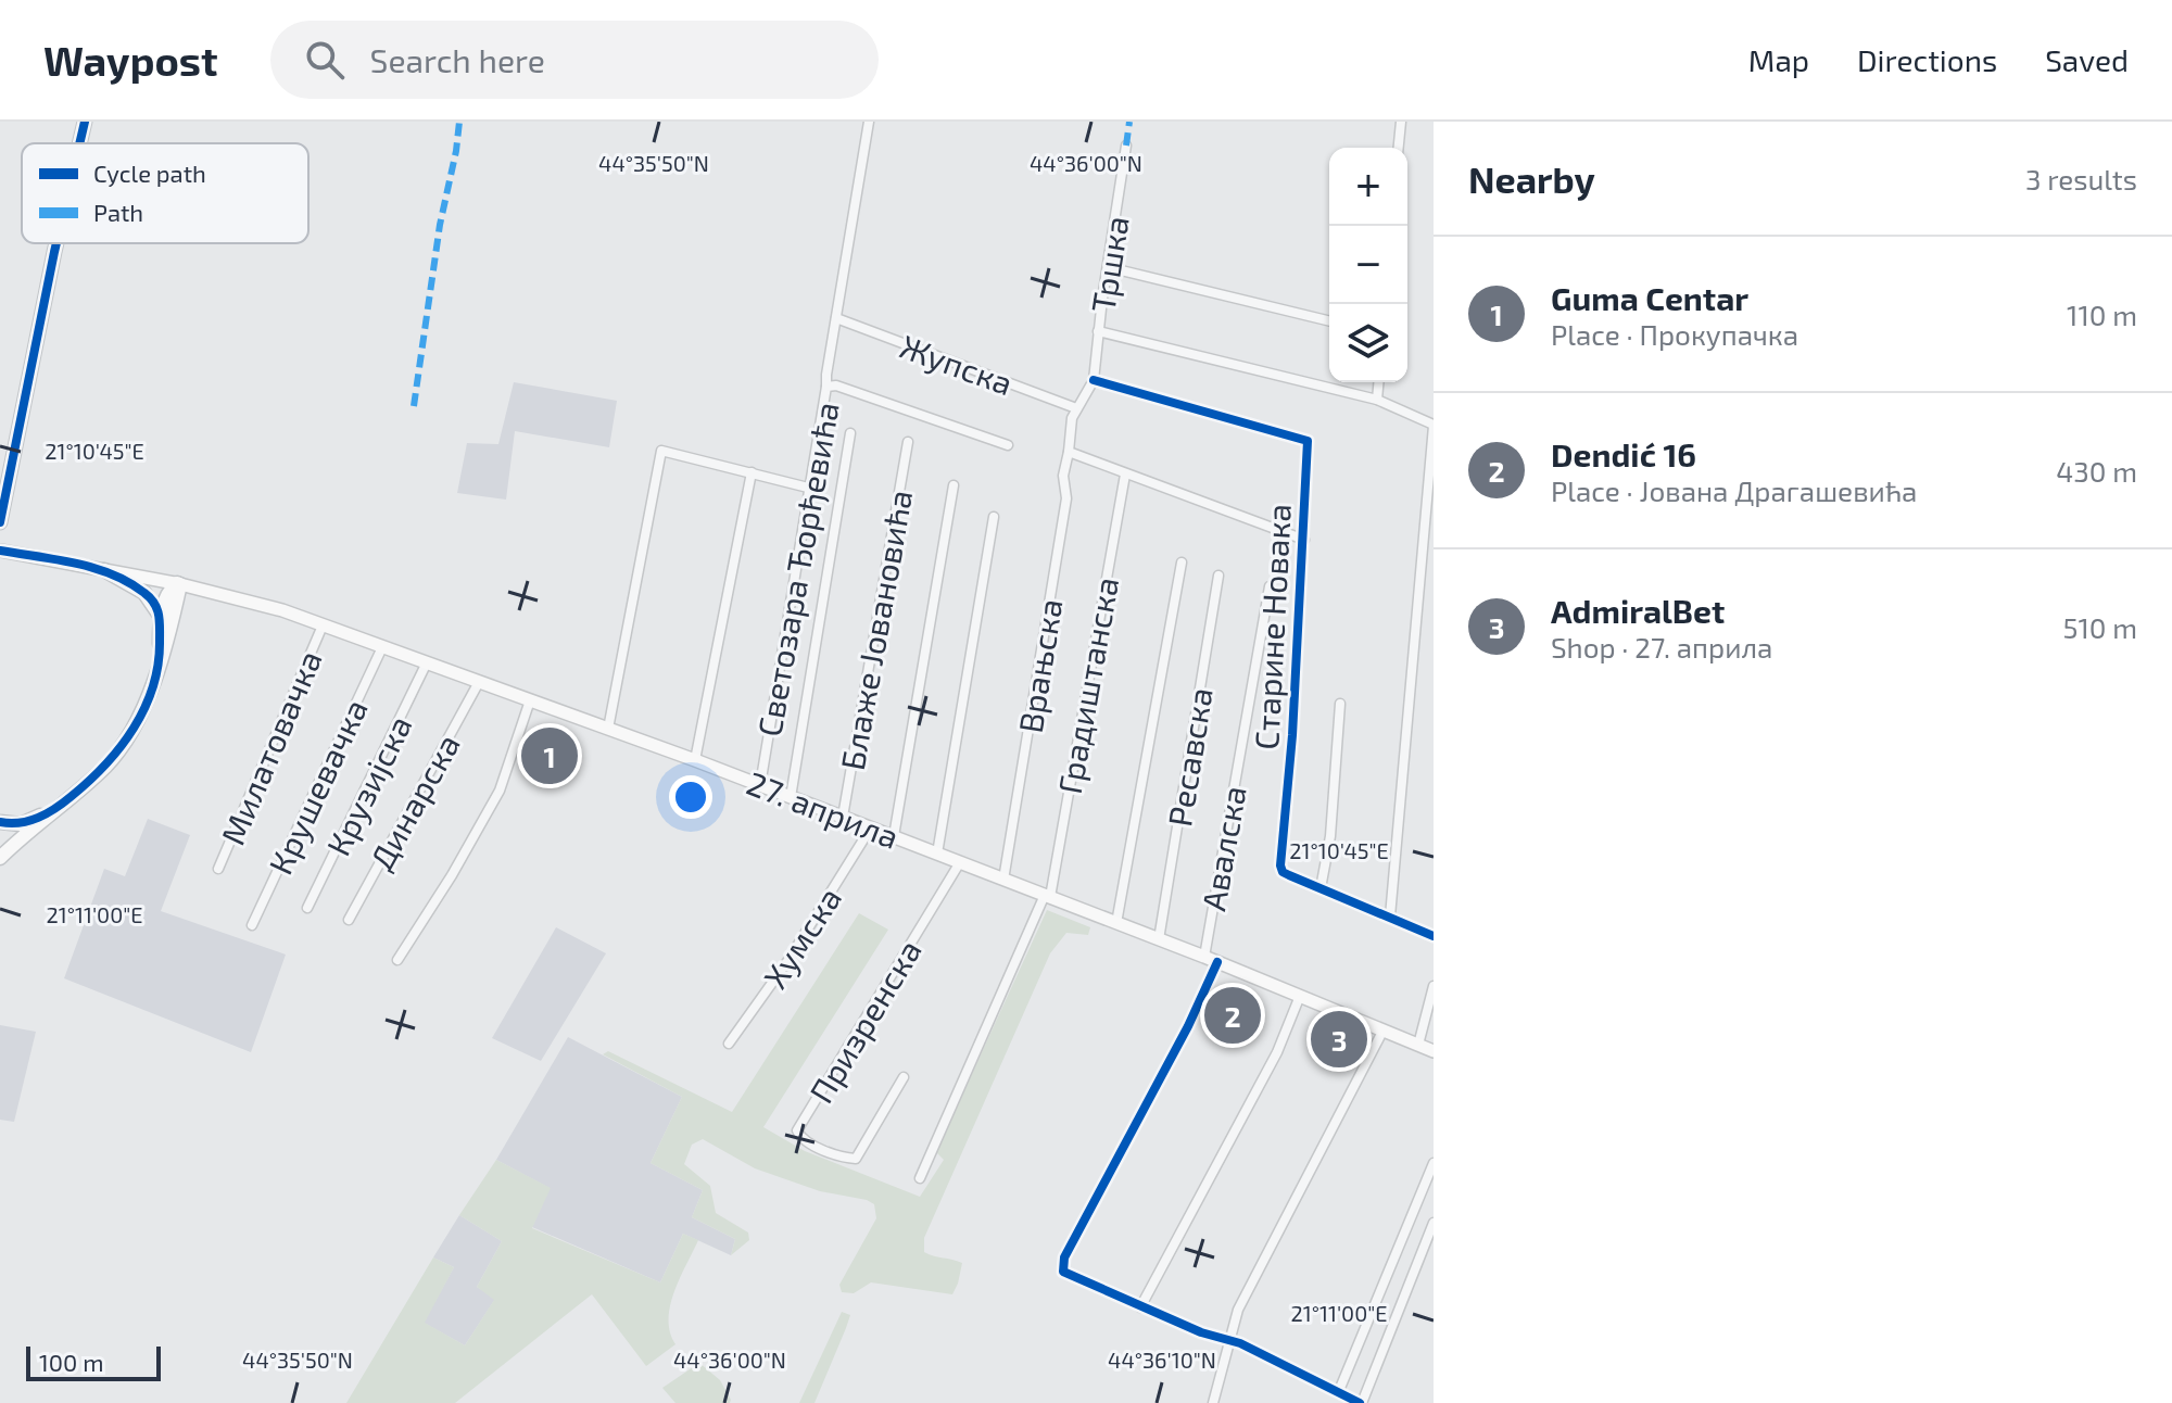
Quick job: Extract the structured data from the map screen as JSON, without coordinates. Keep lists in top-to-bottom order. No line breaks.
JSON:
{"streets":{"main road":["27. априла"],"street":["Тршка","Жупска","Светозара Ђорђевића","Старине Новака","Блаже Јовановића","Врањска","Градиштанска","Милатовачка","Ресавска","Крузијска","Крушевачка","Динарска","Авалска","Хумска","Призренска"]},"crossings":[["Тршка","Старине Новака"],["Жупска","Врањска"],["Светозара Ђорђевића","27. априла"],["Блаже Јовановића","27. априла"],["Врањска","27. априла"],["Градиштанска","27. априла"],["Милатовачка","27. априла"],["Ресавска","27. априла"],["Крузијска","27. априла"],["Крушевачка","27. априла"],["Динарска","27. априла"],["27. априла","Авалска"],["27. априла","Хумска"],["27. априла","Призренска"]],"legend":["Cycle path","Path"],"scale_bar":"100 m","page":{"header":"Waypost","search":"Search here","nav":["Map","Directions","Saved"],"heading":["Nearby","3 results"],"map_buttons":["+","−"],"list":[{"mark":"1","name":"Guma Centar","note":"Place · Прокупачка","value":"110 m"},{"mark":"2","name":"Dendić 16","note":"Place · Јована Драгашевића","value":"430 m"},{"mark":"3","name":"AdmiralBet","note":"Shop · 27. априла","value":"510 m"}],"pins":["1","2","3"],"scale":"100 m"},"coordinates":["44°35'50\"N","44°36'00\"N","21°10'45\"E","21°11'00\"E","44°36'10\"N"]}
